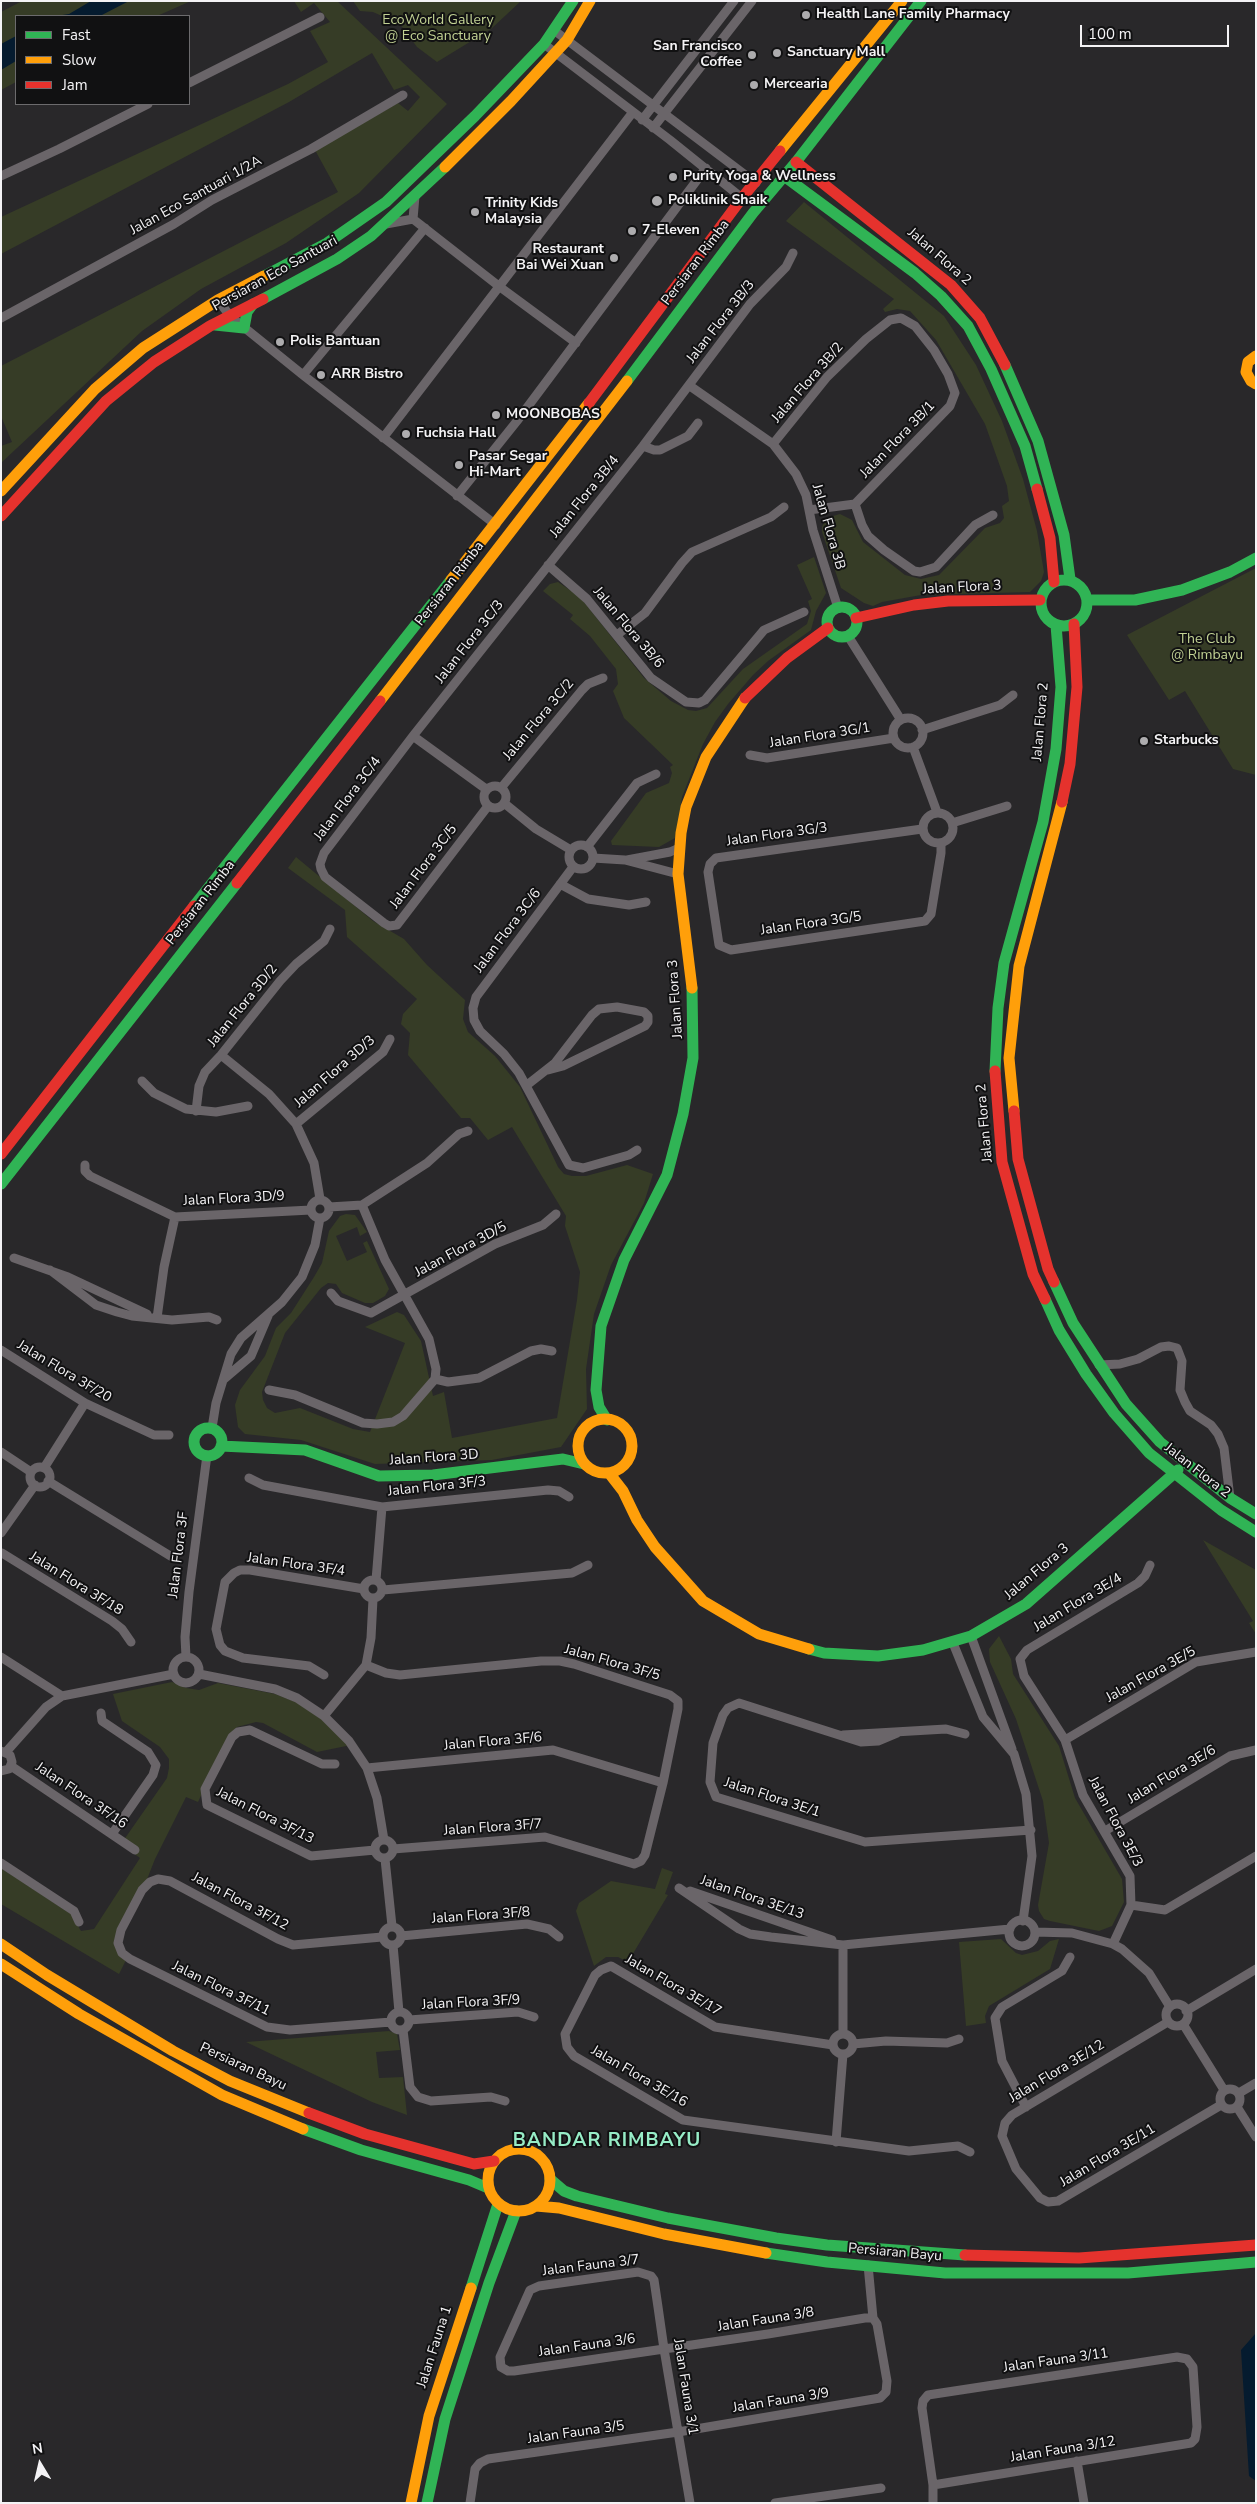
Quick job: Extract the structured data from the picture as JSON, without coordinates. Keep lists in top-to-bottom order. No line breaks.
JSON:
{"streets":{"street":["Jalan Eco Santuari 1/2A","Jalan Flora 2","Persiaran Rimba","Persiaran Eco Santuari","Jalan Flora 3B/3","Jalan Flora 3B/2","Jalan Flora 3B/1","Jalan Flora 3B/4","Jalan Flora 3B","Jalan Flora 3","Jalan Flora 3B/6","Jalan Flora 3C/3","Jalan Flora 3C/2","Jalan Flora 3G/1","Jalan Flora 3C/4","Jalan Flora 3G/3","Jalan Flora 3C/5","Jalan Flora 3G/5","Jalan Flora 3C/6","Jalan Flora 3D/2","Jalan Flora 3D/3","Jalan Flora 3D/9","Jalan Flora 3D/5","Jalan Flora 3F/20","Jalan Flora 3D","Jalan Flora 3F/3","Jalan Flora 3F","Jalan Flora 3F/4","Jalan Flora 3F/18","Jalan Flora 3E/4","Jalan Flora 3F/5","Jalan Flora 3E/5","Jalan Flora 3F/6","Jalan Flora 3E/6","Jalan Flora 3F/16","Jalan Flora 3E/1","Jalan Flora 3F/13","Jalan Flora 3E/3","Jalan Flora 3F/7","Jalan Flora 3E/13","Jalan Flora 3F/12","Jalan Flora 3F/8","Jalan Flora 3E/17","Jalan Flora 3F/11","Jalan Flora 3F/9","Persiaran Bayu","Jalan Flora 3E/12","Jalan Flora 3E/16","Jalan Flora 3E/11","Jalan Fauna 3/7","Jalan Fauna 3/8","Jalan Fauna 3/6","Jalan Fauna 1","Jalan Fauna 3/11","Jalan Fauna 3/1","Jalan Fauna 3/9","Jalan Fauna 3/5","Jalan Fauna 3/12"]},"crossings":[["Jalan Flora 2","Persiaran Rimba"],["Jalan Flora 2","Jalan Flora 3"],["Jalan Flora 3B/3","Jalan Flora 3B/4"],["Jalan Flora 3B/3","Jalan Flora 3B"],["Jalan Flora 3B/2","Jalan Flora 3B/1"],["Jalan Flora 3B/2","Jalan Flora 3B"],["Jalan Flora 3B/4","Jalan Flora 3B"],["Jalan Flora 3B/4","Jalan Flora 3B/6"],["Jalan Flora 3B/4","Jalan Flora 3C/3"],["Jalan Flora 3B","Jalan Flora 3"],["Jalan Flora 3","Jalan Flora 3D"],["Jalan Flora 3B/6","Jalan Flora 3C/3"],["Jalan Flora 3C/3","Jalan Flora 3C/4"],["Jalan Flora 3C/2","Jalan Flora 3C/5"],["Jalan Flora 3C/4","Jalan Flora 3C/5"],["Jalan Flora 3G/3","Jalan Flora 3G/5"],["Jalan Flora 3D","Jalan Flora 3F"],["Jalan Flora 3E/4","Jalan Flora 3E/3"],["Jalan Flora 3F/5","Jalan Flora 3F/6"],["Jalan Flora 3F/5","Jalan Flora 3F/7"],["Jalan Flora 3E/5","Jalan Flora 3E/3"],["Jalan Flora 3F/6","Jalan Flora 3F/7"],["Jalan Flora 3E/6","Jalan Flora 3E/3"],["Jalan Flora 3F/13","Jalan Flora 3F/7"],["Jalan Flora 3F/12","Jalan Flora 3F/8"],["Jalan Flora 3F/12","Jalan Flora 3F/11"],["Jalan Flora 3E/17","Jalan Flora 3E/16"],["Jalan Flora 3F/11","Jalan Flora 3F/9"],["Persiaran Bayu","Jalan Fauna 1"],["Jalan Flora 3E/12","Jalan Flora 3E/11"],["Jalan Fauna 3/7","Jalan Fauna 3/6"],["Jalan Fauna 3/7","Jalan Fauna 3/1"],["Jalan Fauna 3/8","Jalan Fauna 3/6"],["Jalan Fauna 3/8","Jalan Fauna 3/1"],["Jalan Fauna 3/8","Jalan Fauna 3/9"],["Jalan Fauna 3/6","Jalan Fauna 3/1"],["Jalan Fauna 3/11","Jalan Fauna 3/12"],["Jalan Fauna 3/1","Jalan Fauna 3/9"],["Jalan Fauna 3/1","Jalan Fauna 3/5"],["Jalan Fauna 3/9","Jalan Fauna 3/5"]],"districts":["BANDAR RIMBAYU"],"parks":["EcoWorld Gallery @ Eco Sanctuary","The Club @ Rimbayu"],"places":["Health Lane Family Pharmacy","Sanctuary Mall","San Francisco Coffee","Mercearia","Purity Yoga & Wellness","Poliklinik Shaik","Trinity Kids Malaysia","7-Eleven","Restaurant Bai Wei Xuan","Polis Bantuan","ARR Bistro","MOONBOBAS","Fuchsia Hall","Pasar Segar Hi-Mart","Starbucks"],"legend":["Fast","Slow","Jam"],"scale_bar":"100 m","north":"top"}
